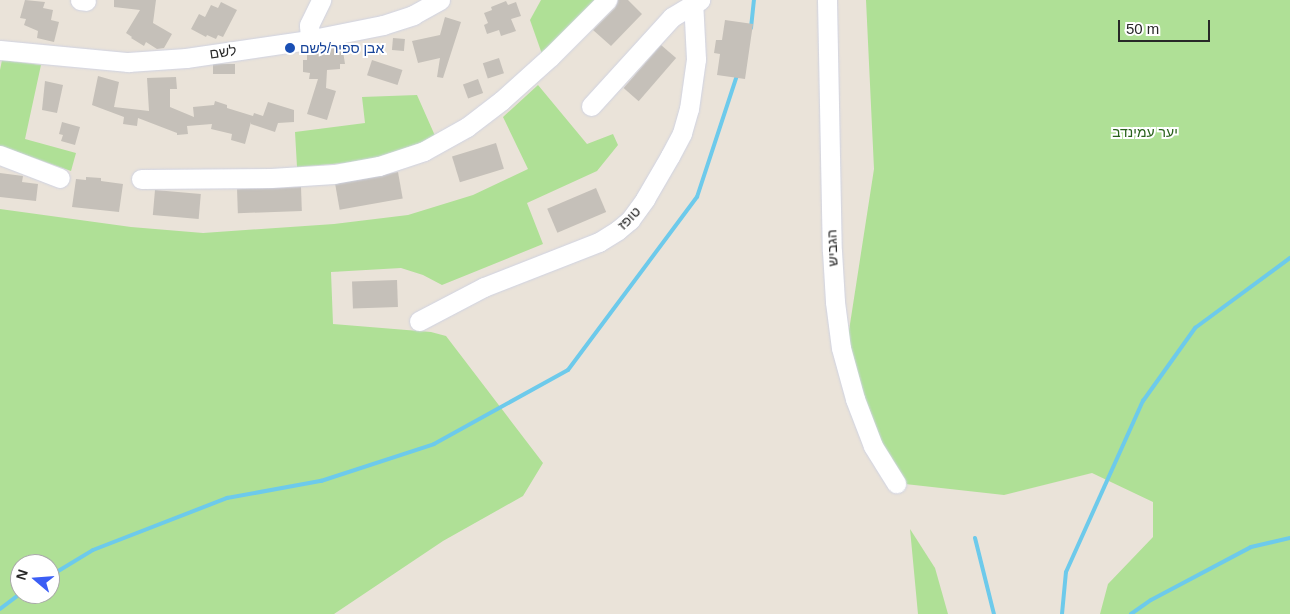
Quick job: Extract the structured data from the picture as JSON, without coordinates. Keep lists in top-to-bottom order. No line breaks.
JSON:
{"streets":{"street":["לשם","טופז","הגביש"]},"parks":["יער עמינדב"],"places":["אבן ספיר/לשם"],"scale_bar":"50 m","north":"left"}
